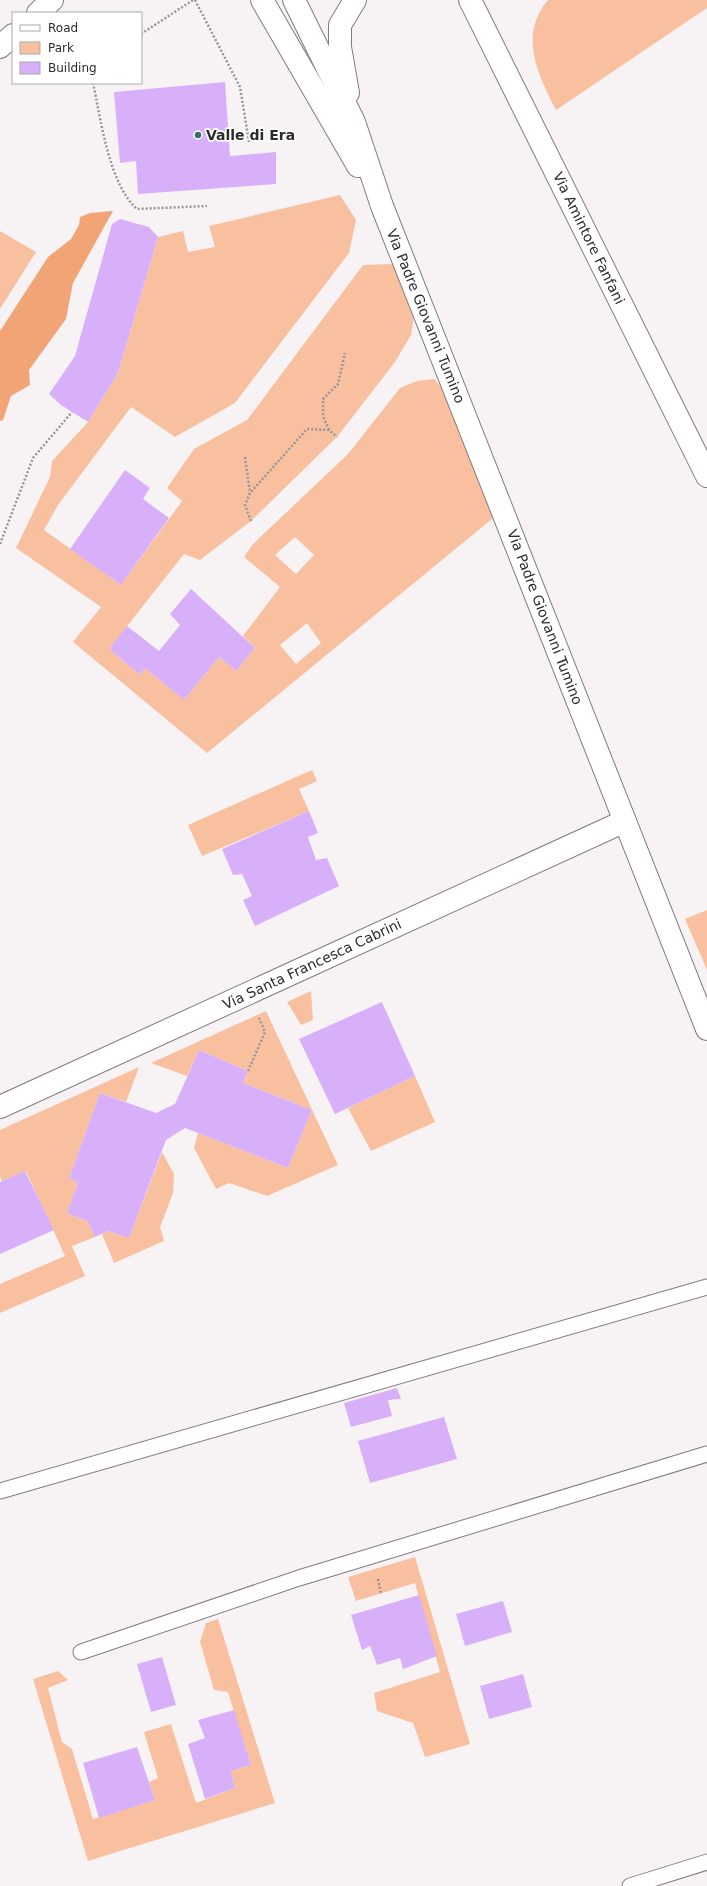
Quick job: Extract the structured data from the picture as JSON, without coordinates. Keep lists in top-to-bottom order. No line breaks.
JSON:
{"streets":{"street":["Via Amintore Fanfani","Via Padre Giovanni Tumino","Via Santa Francesca Cabrini"]},"crossings":[["Via Padre Giovanni Tumino","Via Santa Francesca Cabrini"]],"places":["Valle di Era"],"legend":["Road","Park","Building"]}
